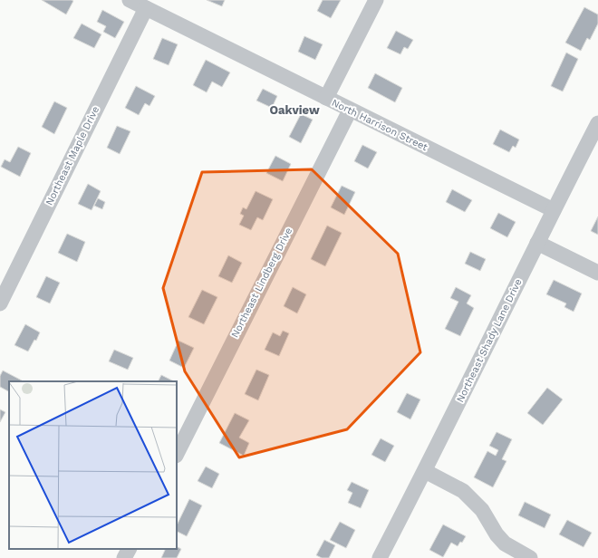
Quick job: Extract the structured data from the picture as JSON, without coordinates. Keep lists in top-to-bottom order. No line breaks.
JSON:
{"streets":{"street":["North Harrison Street","Northeast Maple Drive","Northeast Lindberg Drive","Northeast Shady Lane Drive"]},"crossings":[["North Harrison Street","Northeast Maple Drive"],["North Harrison Street","Northeast Lindberg Drive"],["North Harrison Street","Northeast Shady Lane Drive"]],"districts":["Oakview"]}
